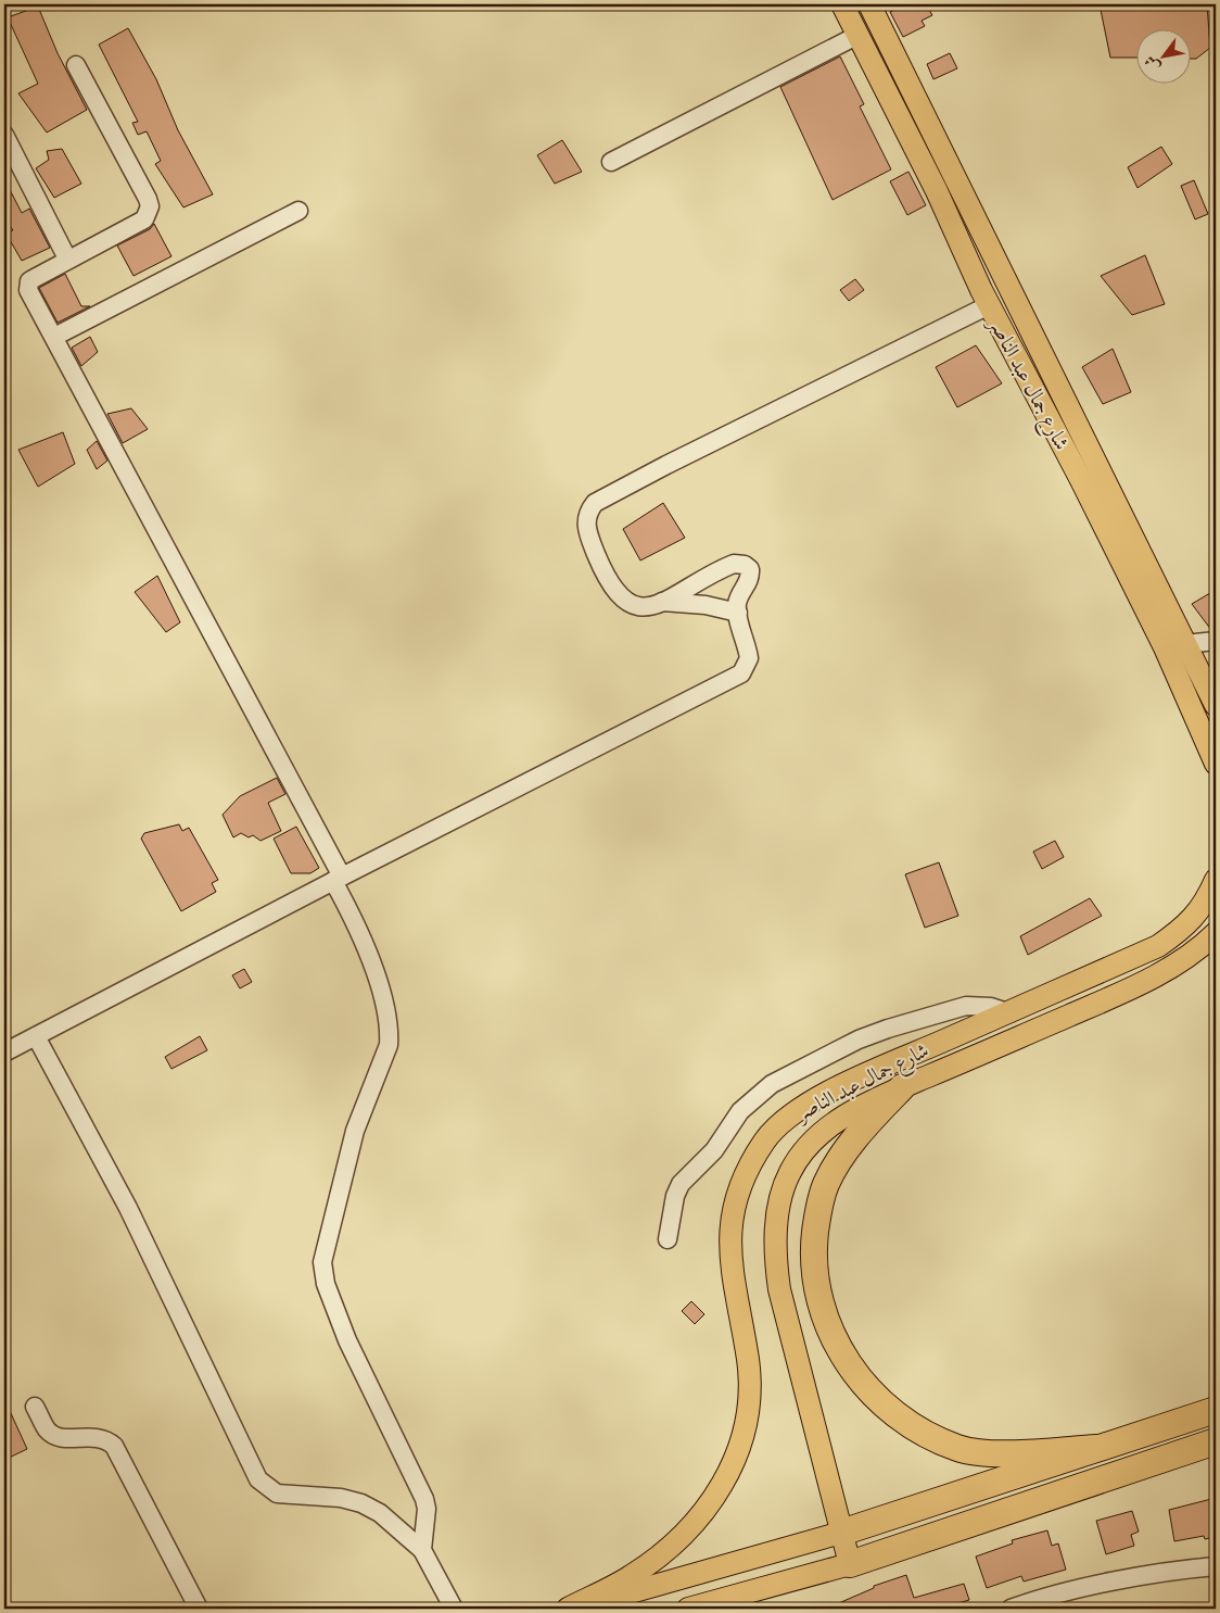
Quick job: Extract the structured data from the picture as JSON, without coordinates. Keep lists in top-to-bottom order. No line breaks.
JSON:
{"streets":{"main road":["شارع جمال عبد الناصر"]},"north":"bottom left"}
